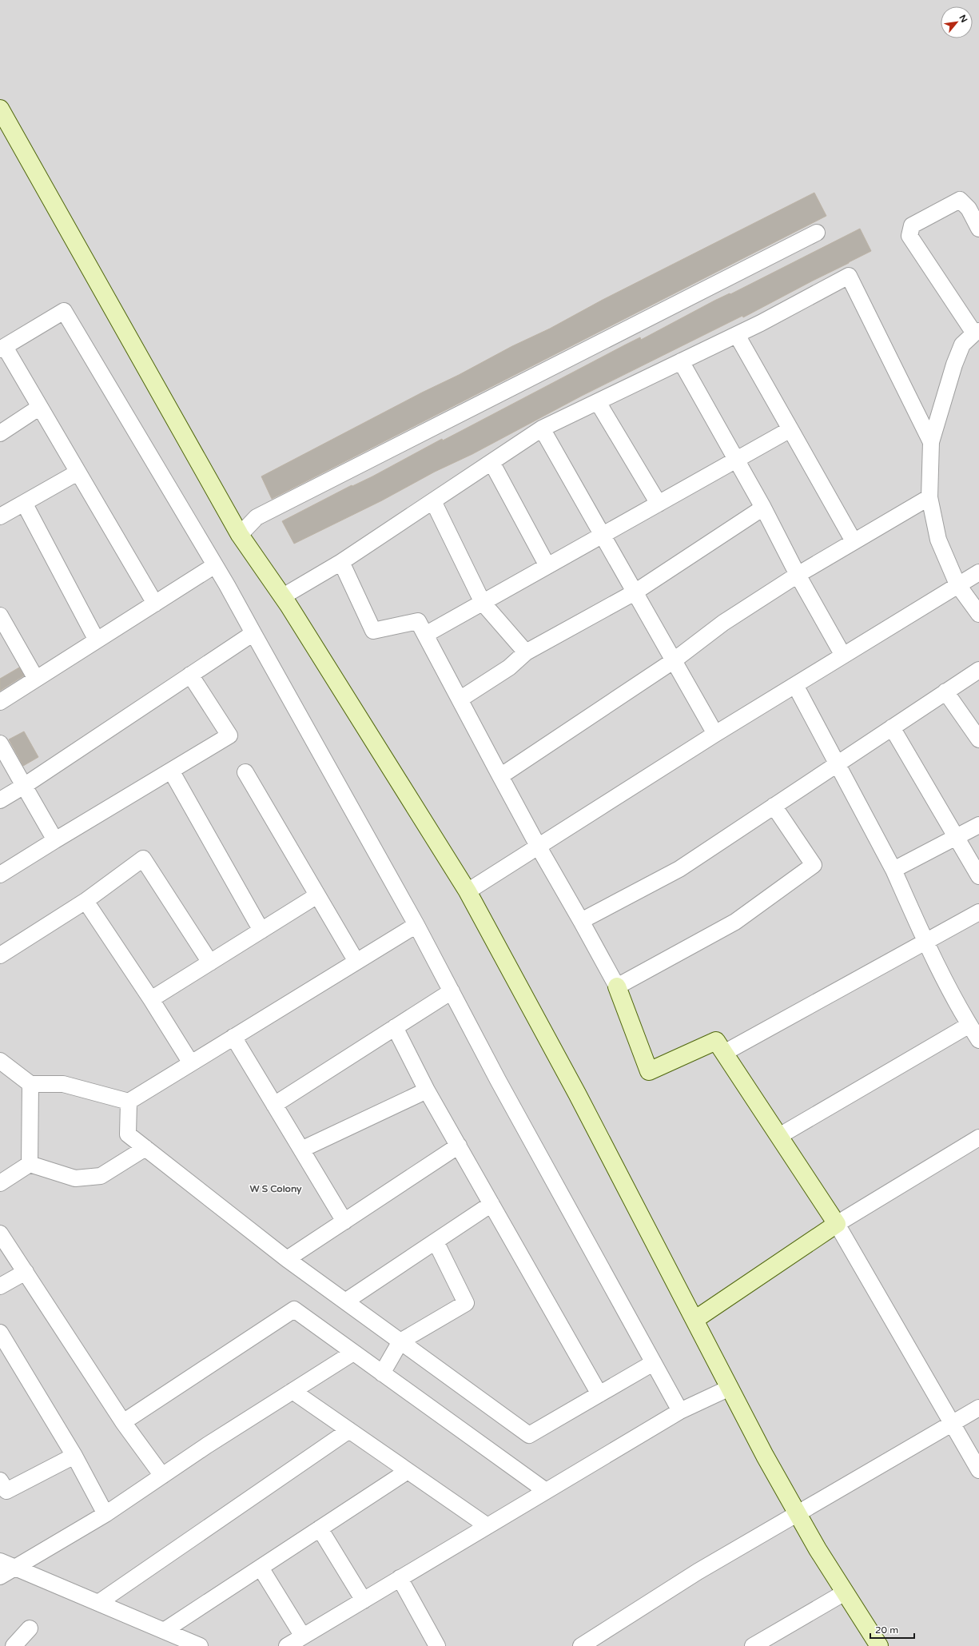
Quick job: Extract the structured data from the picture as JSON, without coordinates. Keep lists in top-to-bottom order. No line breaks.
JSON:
{"districts":["W S Colony"],"scale_bar":"20 m","north":"top right"}
